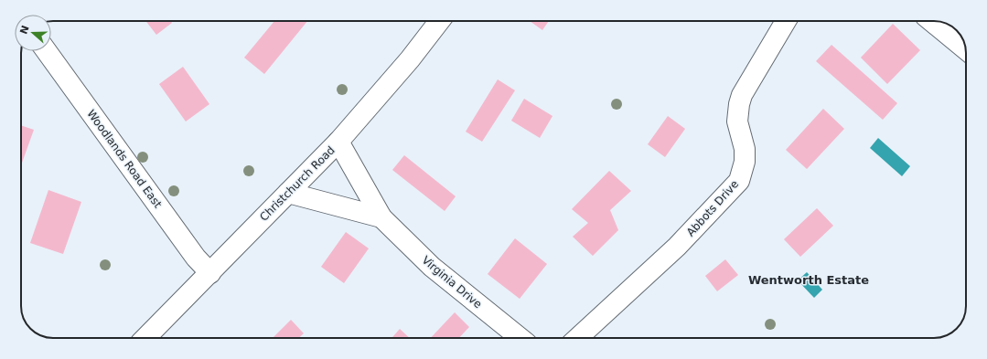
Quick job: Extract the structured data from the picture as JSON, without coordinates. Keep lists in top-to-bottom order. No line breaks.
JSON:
{"streets":{"street":["Woodlands Road East","Christchurch Road","Abbots Drive","Virginia Drive"]},"crossings":[["Woodlands Road East","Christchurch Road"],["Christchurch Road","Virginia Drive"]],"districts":["Wentworth Estate"],"north":"left"}
